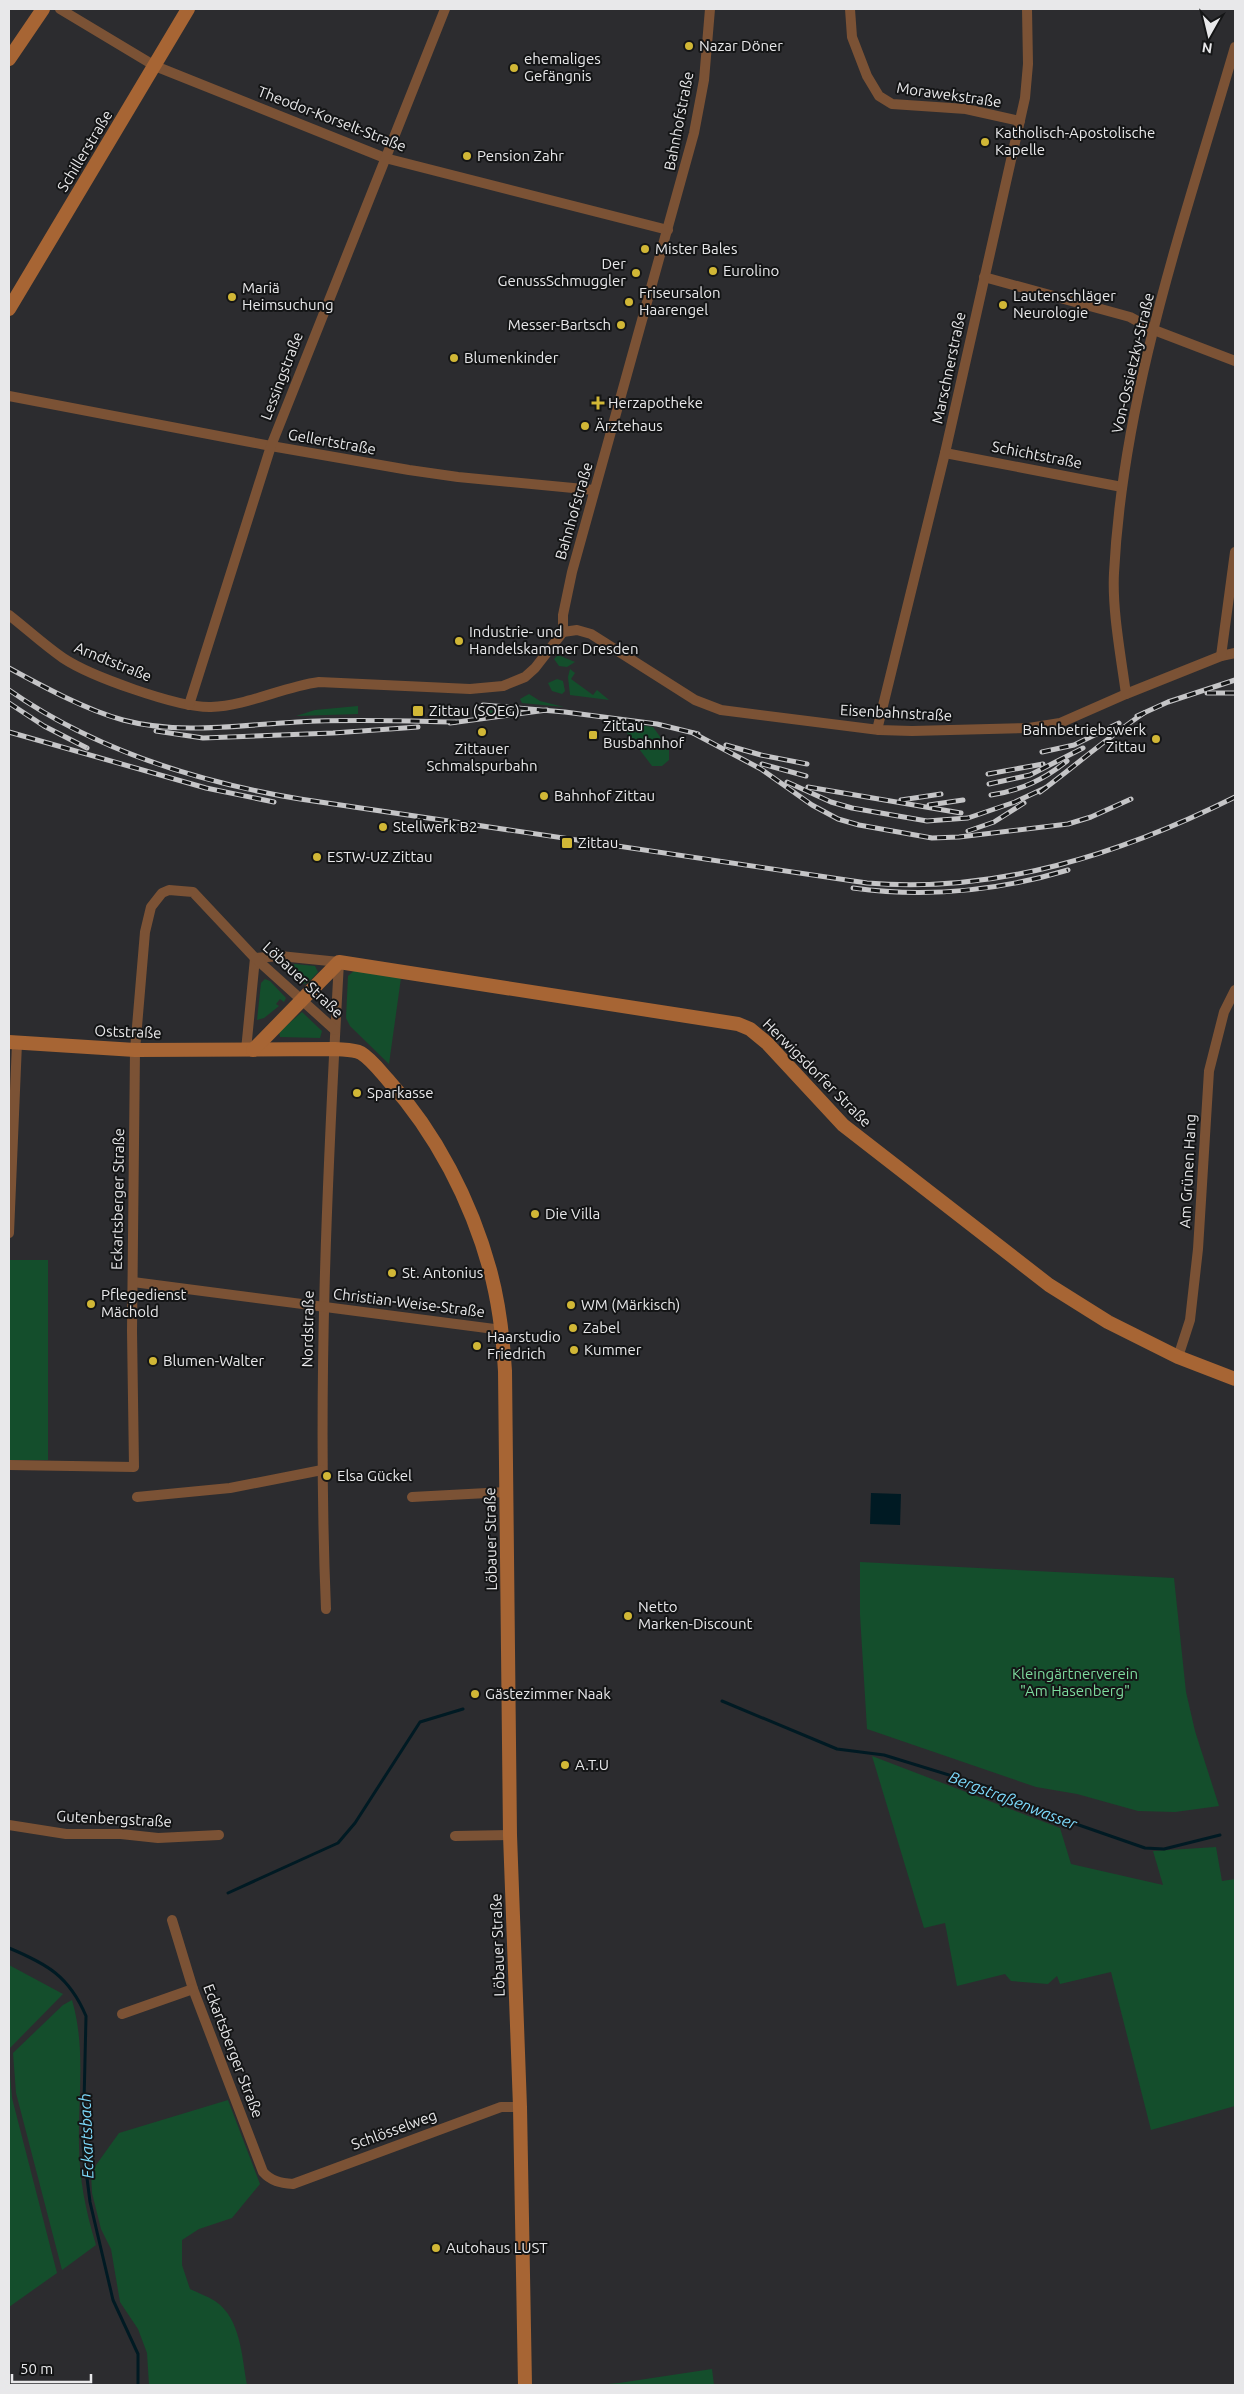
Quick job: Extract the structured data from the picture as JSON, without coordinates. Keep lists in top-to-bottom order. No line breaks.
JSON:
{"streets":{"main road":["Schillerstraße","Löbauer Straße","Oststraße","Herwigsdorfer Straße"],"street":["Morawekstraße","Theodor-Korselt-Straße","Bahnhofstraße","Von-Ossietzky-Straße","Marschnerstraße","Lessingstraße","Gellertstraße","Schichtstraße","Arndtstraße","Eisenbahnstraße","Am Grünen Hang","Eckartsberger Straße","Christian-Weise-Straße","Nordstraße","Gutenbergstraße","Schlösselweg"]},"crossings":[["Morawekstraße","Marschnerstraße"],["Theodor-Korselt-Straße","Bahnhofstraße"],["Theodor-Korselt-Straße","Schillerstraße"],["Theodor-Korselt-Straße","Lessingstraße"],["Bahnhofstraße","Gellertstraße"],["Bahnhofstraße","Eisenbahnstraße"],["Von-Ossietzky-Straße","Schichtstraße"],["Von-Ossietzky-Straße","Eisenbahnstraße"],["Marschnerstraße","Schichtstraße"],["Marschnerstraße","Eisenbahnstraße"],["Lessingstraße","Gellertstraße"],["Lessingstraße","Arndtstraße"],["Löbauer Straße","Oststraße"],["Löbauer Straße","Eckartsberger Straße"],["Löbauer Straße","Christian-Weise-Straße"],["Löbauer Straße","Nordstraße"],["Löbauer Straße","Schlösselweg"],["Oststraße","Eckartsberger Straße"],["Oststraße","Nordstraße"],["Herwigsdorfer Straße","Am Grünen Hang"],["Eckartsberger Straße","Christian-Weise-Straße"],["Eckartsberger Straße","Schlösselweg"],["Christian-Weise-Straße","Nordstraße"]],"water":["Bergstraßenwasser","Eckartsbach"],"parks":["Kleingärtnerverein \"Am Hasenberg\""],"places":{"other":["Nazar Döner","ehemaliges Gefängnis","Katholisch-Apostolische Kapelle","Pension Zahr","Mister Bales","Eurolino","Der GenussSchmuggler","Mariä Heimsuchung","Friseursalon Haarengel","Lautenschläger Neurologie","Messer-Bartsch","Blumenkinder","Ärztehaus","Industrie- und Handelskammer Dresden","Zittauer Schmalspurbahn","Bahnbetriebswerk Zittau","Bahnhof Zittau","Stellwerk B2","ESTW-UZ Zittau","Sparkasse","Die Villa","St. Antonius","Pflegedienst Mächold","WM (Märkisch)","Zabel","Haarstudio Friedrich","Kummer","Blumen-Walter","Elsa Gückel","Netto Marken-Discount","Gästezimmer Naak","A.T.U","Autohaus LUST"],"health":["Herzapotheke"],"transit":["Zittau (SOEG)","Zittau Busbahnhof","Zittau"]},"scale_bar":"50 m","north":"bottom"}
